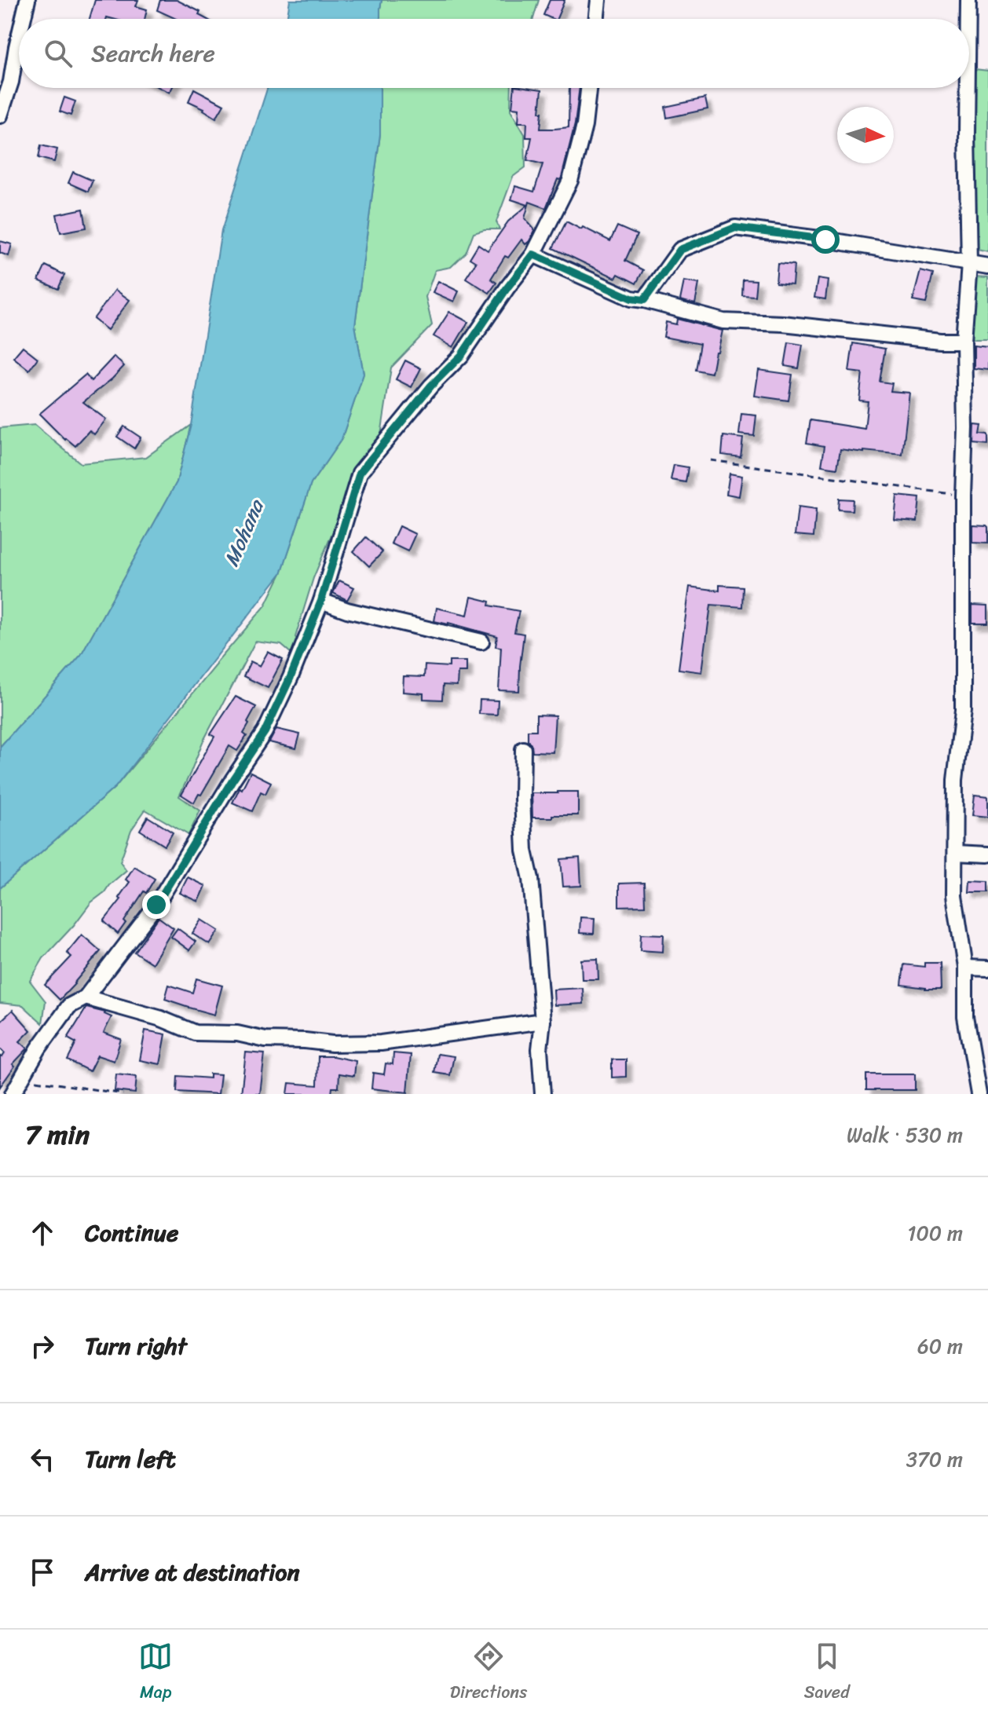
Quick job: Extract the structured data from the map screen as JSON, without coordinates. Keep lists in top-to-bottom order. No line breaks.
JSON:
{"water":["Mohana"],"north":"right","page":{"search":"Search here","heading":["7 min","Walk · 530 m"],"list":[["Continue","100 m"],["Turn right","60 m"],["Turn left","370 m"],"Arrive at destination"],"nav":["Map","Directions","Saved"]}}
